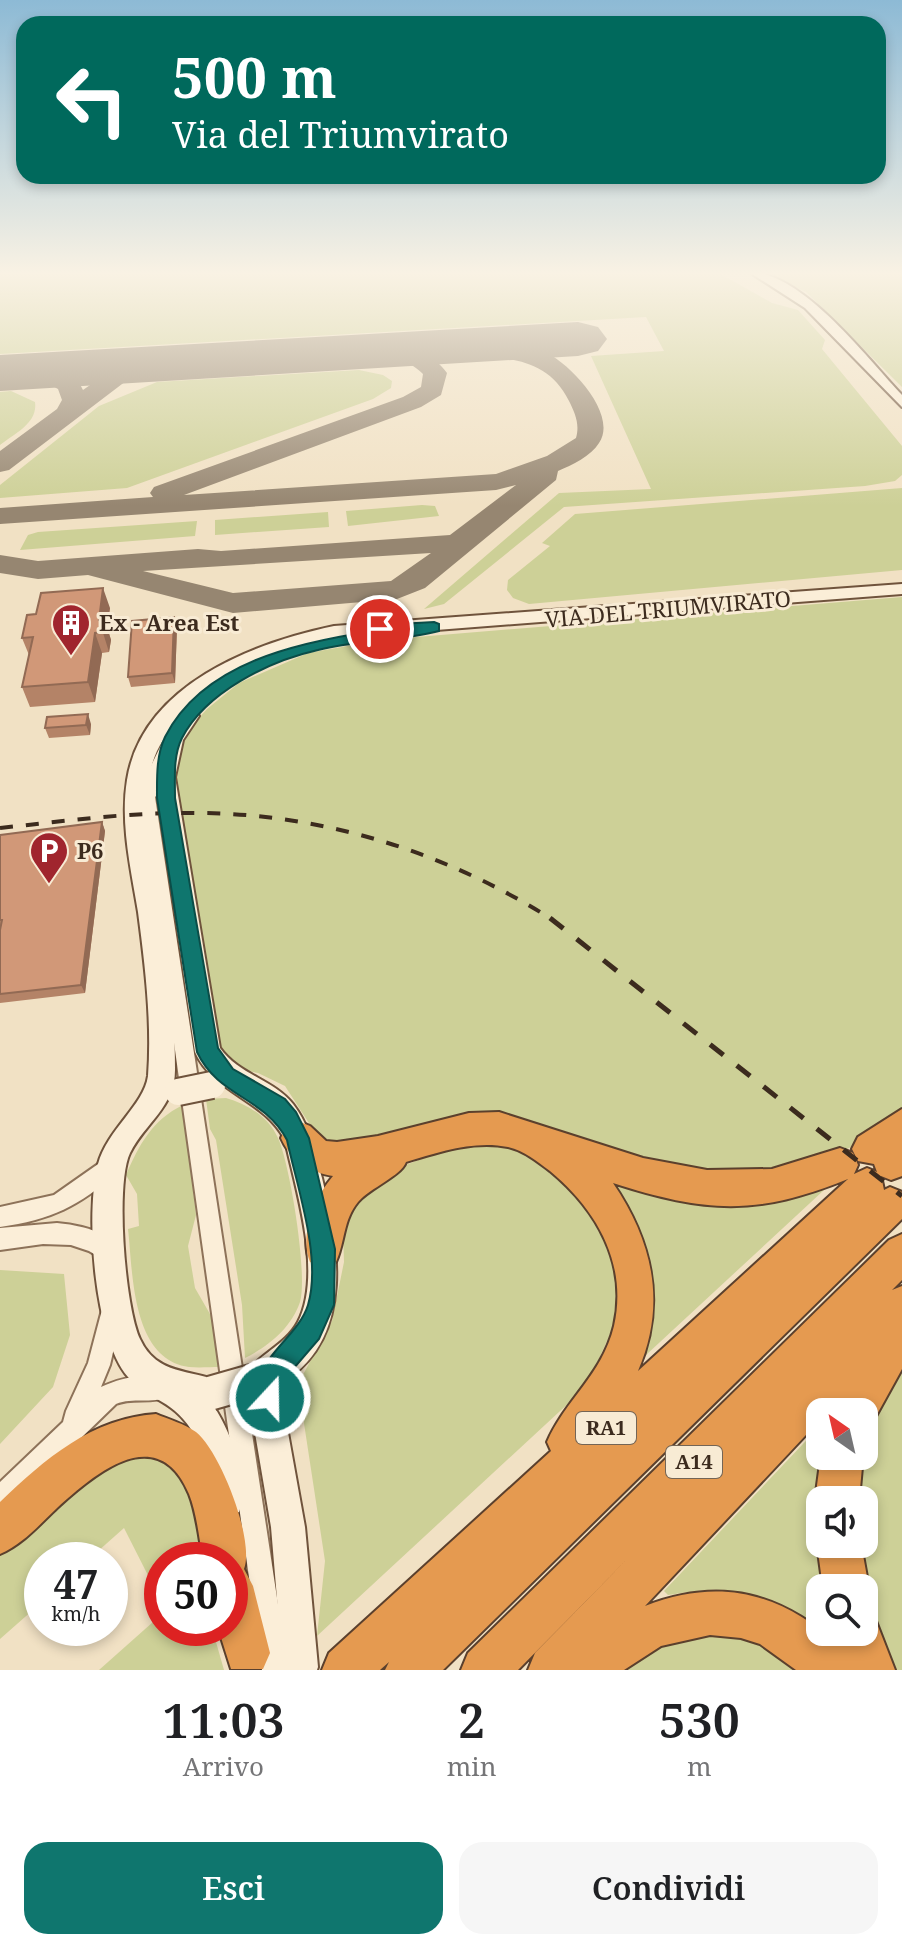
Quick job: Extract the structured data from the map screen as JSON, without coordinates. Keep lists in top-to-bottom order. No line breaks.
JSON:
{"streets":{"highway":["RA1","A14"],"street":["VIA DEL TRIUMVIRATO"]},"crossings":[["RA1","A14"]],"places":{"building":["Ex - Area Est"],"parking":["P6"]},"north":"top left","page":{"turn":["500 m","Via del Triumvirato"],"speed":"47 km/h","limit":"50","eta":["11:03","Arrivo","2","min","530","m"],"buttons":["Esci","Condividi"]}}
